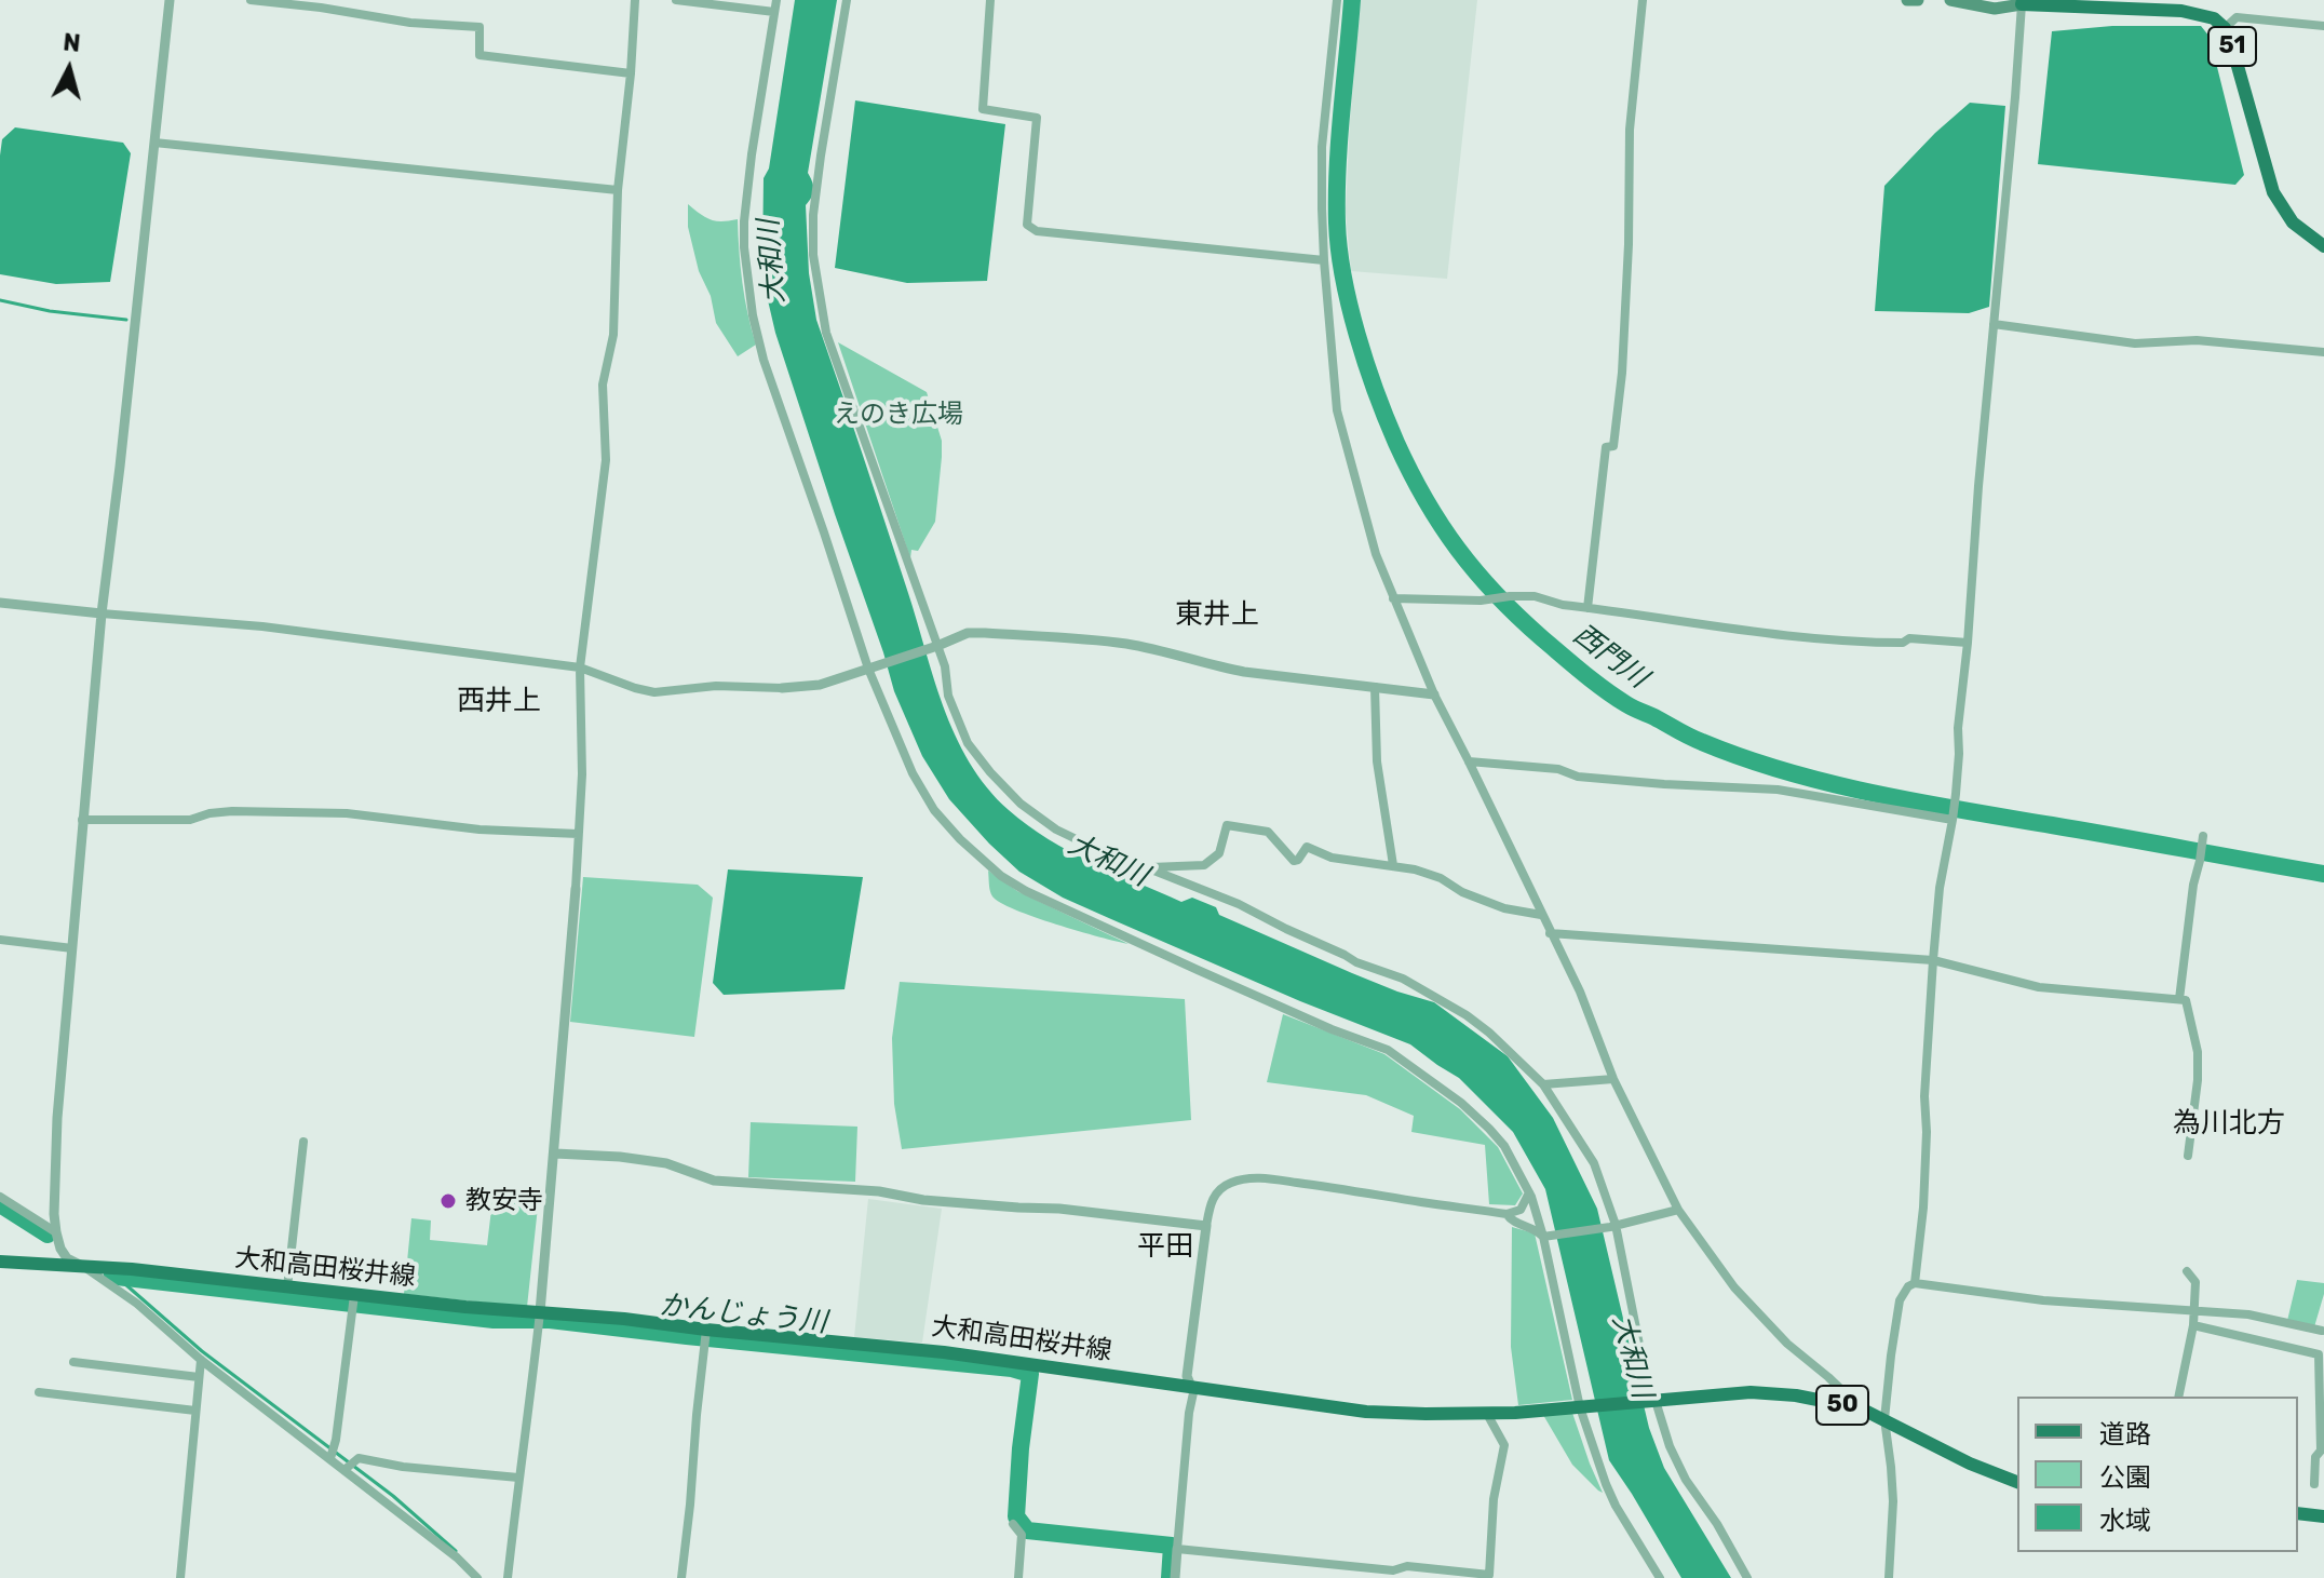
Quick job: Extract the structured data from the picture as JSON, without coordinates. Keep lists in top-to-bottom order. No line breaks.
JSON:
{"streets":{"main road":["51","大和高田桜井線","50"]},"districts":["東井上","西井上","為川北方","平田"],"water":["大和川","西門川","かんじょう川"],"parks":["えのき広場"],"places":["教安寺"],"legend":["道路","公園","水域"],"north":"top"}
